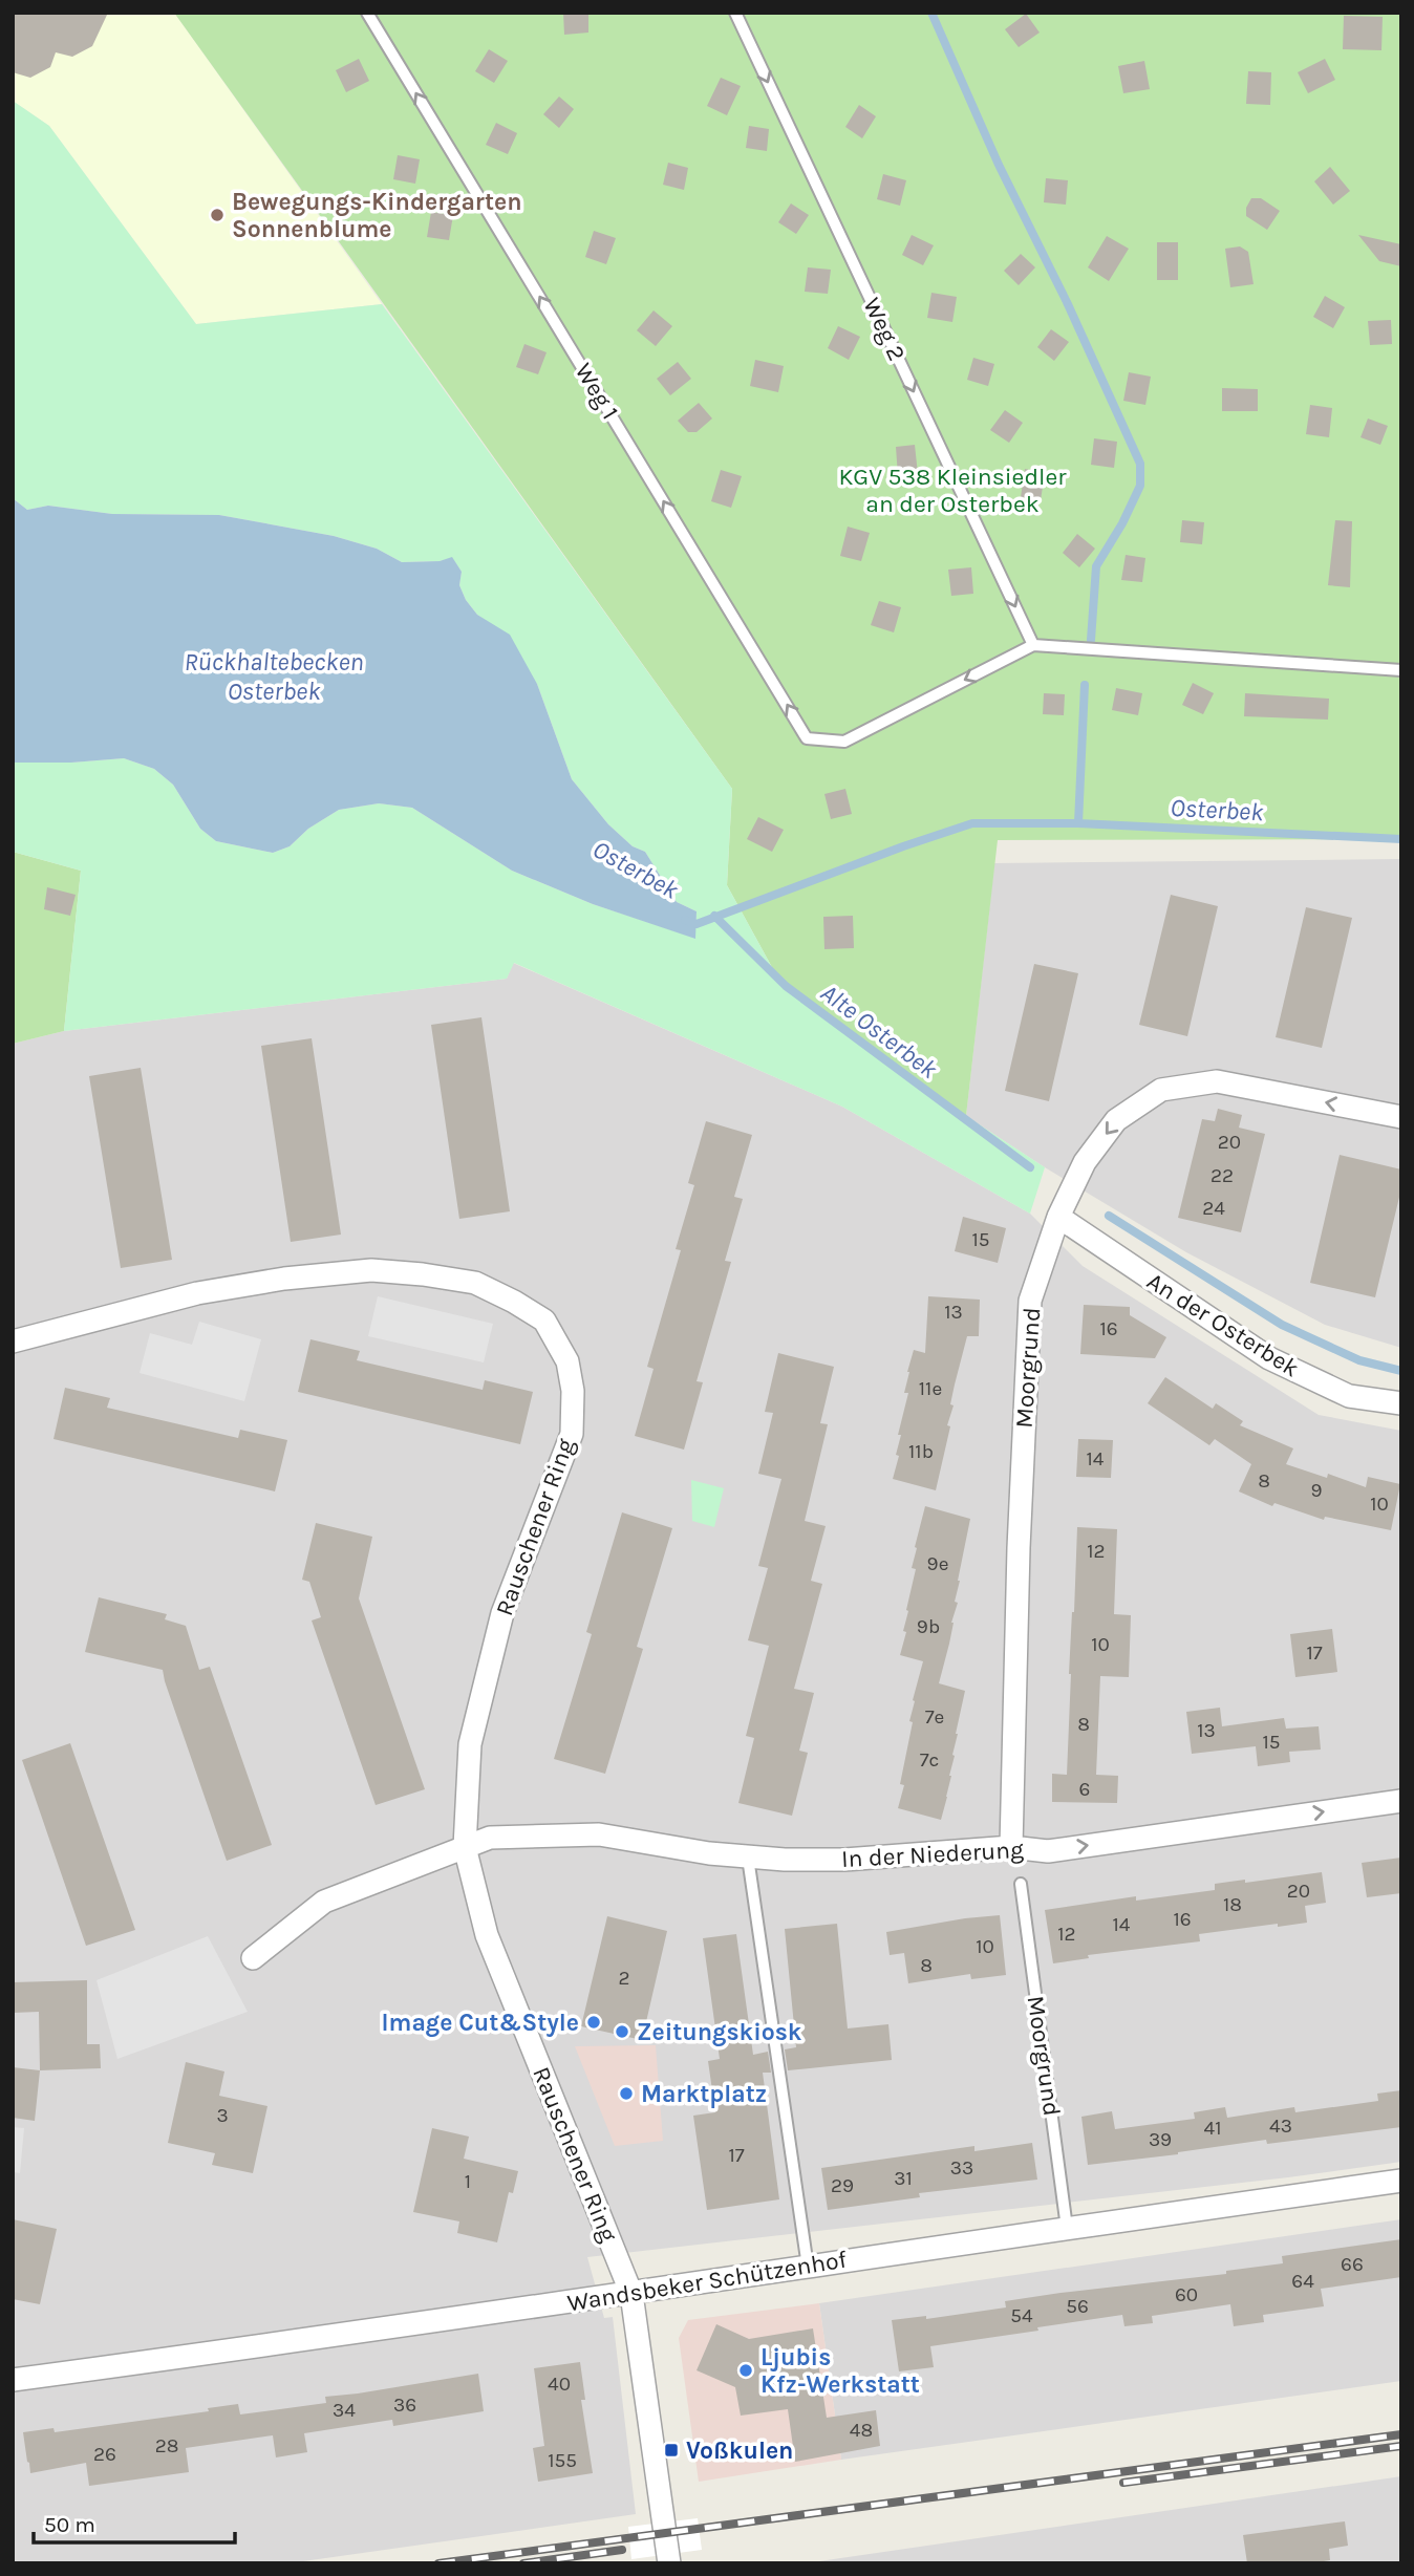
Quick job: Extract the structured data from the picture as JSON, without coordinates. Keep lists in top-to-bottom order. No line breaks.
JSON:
{"streets":{"street":["An der Osterbek","Moorgrund","Rauschener Ring","In der Niederung","Wandsbeker Schützenhof"],"lane":["Weg 2","Weg 1"]},"crossings":[["Weg 2","Weg 1"],["An der Osterbek","Moorgrund"],["Moorgrund","In der Niederung"],["Moorgrund","Wandsbeker Schützenhof"],["Rauschener Ring","In der Niederung"],["Rauschener Ring","Wandsbeker Schützenhof"]],"one_way":["Weg 2","Weg 1","In der Niederung"],"water":["Rückhaltebecken Osterbek","Osterbek","Alte Osterbek"],"parks":["KGV 538 Kleinsiedler an der Osterbek"],"places":{"other":["Bewegungs-Kindergarten Sonnenblume","Image Cut&Style","Zeitungskiosk","Marktplatz","Ljubis Kfz-Werkstatt"],"transit":["Voßkulen"]},"house_numbers":["20","22","24","15","13","16","11e","11b","14","8","9","10","12","9e","9b","10","17","7e","8","13","15","7c","6","20","18","16","14","12","10","8","2","3","43","41","39","17","33","31","1","29","66","64","60","56","54","40","36","34","48","28","26","155"],"scale_bar":"50 m"}
